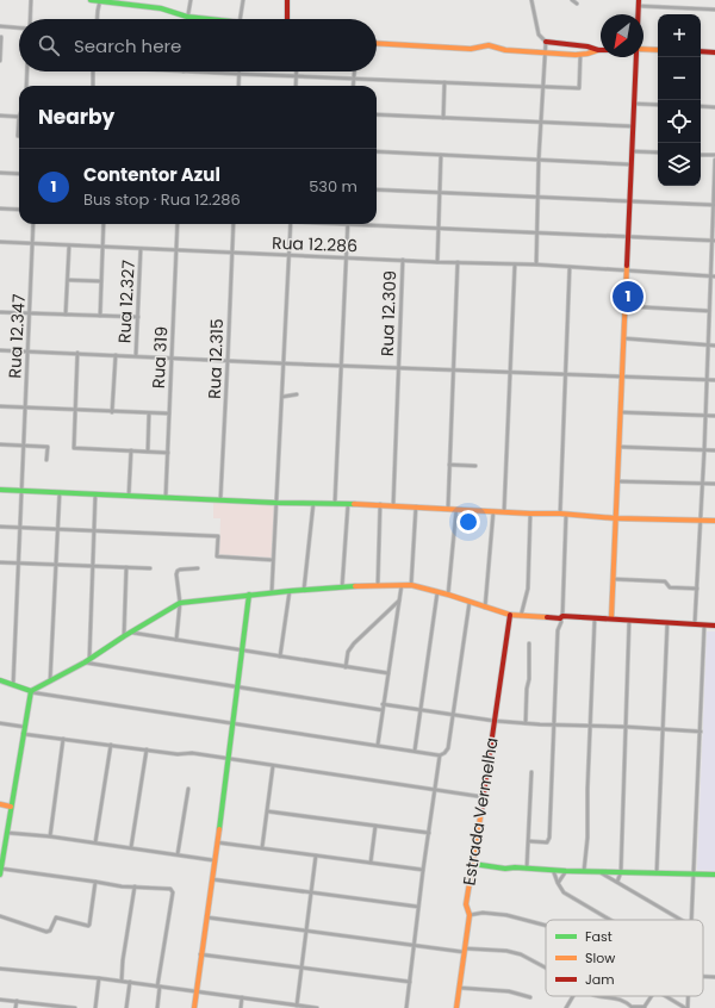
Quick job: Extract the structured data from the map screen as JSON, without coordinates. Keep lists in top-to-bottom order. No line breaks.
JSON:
{"streets":{"street":["Rua 12.286","Rua 12.327","Rua 12.309","Rua 12.347","Rua 319","Rua 12.315","Estrada Vermelha"]},"crossings":[["Rua 12.286","Rua 12.327"],["Rua 12.286","Rua 12.309"],["Rua 12.286","Rua 12.347"],["Rua 12.286","Rua 319"],["Rua 12.286","Rua 12.315"]],"legend":["Fast","Slow","Jam"],"north":"bottom left","page":{"map_buttons":["+","−"],"search":"Search here","heading":"Nearby","list":[{"mark":"1","name":"Contentor Azul","note":"Bus stop · Rua 12.286","value":"530 m"}],"pins":"1"}}
